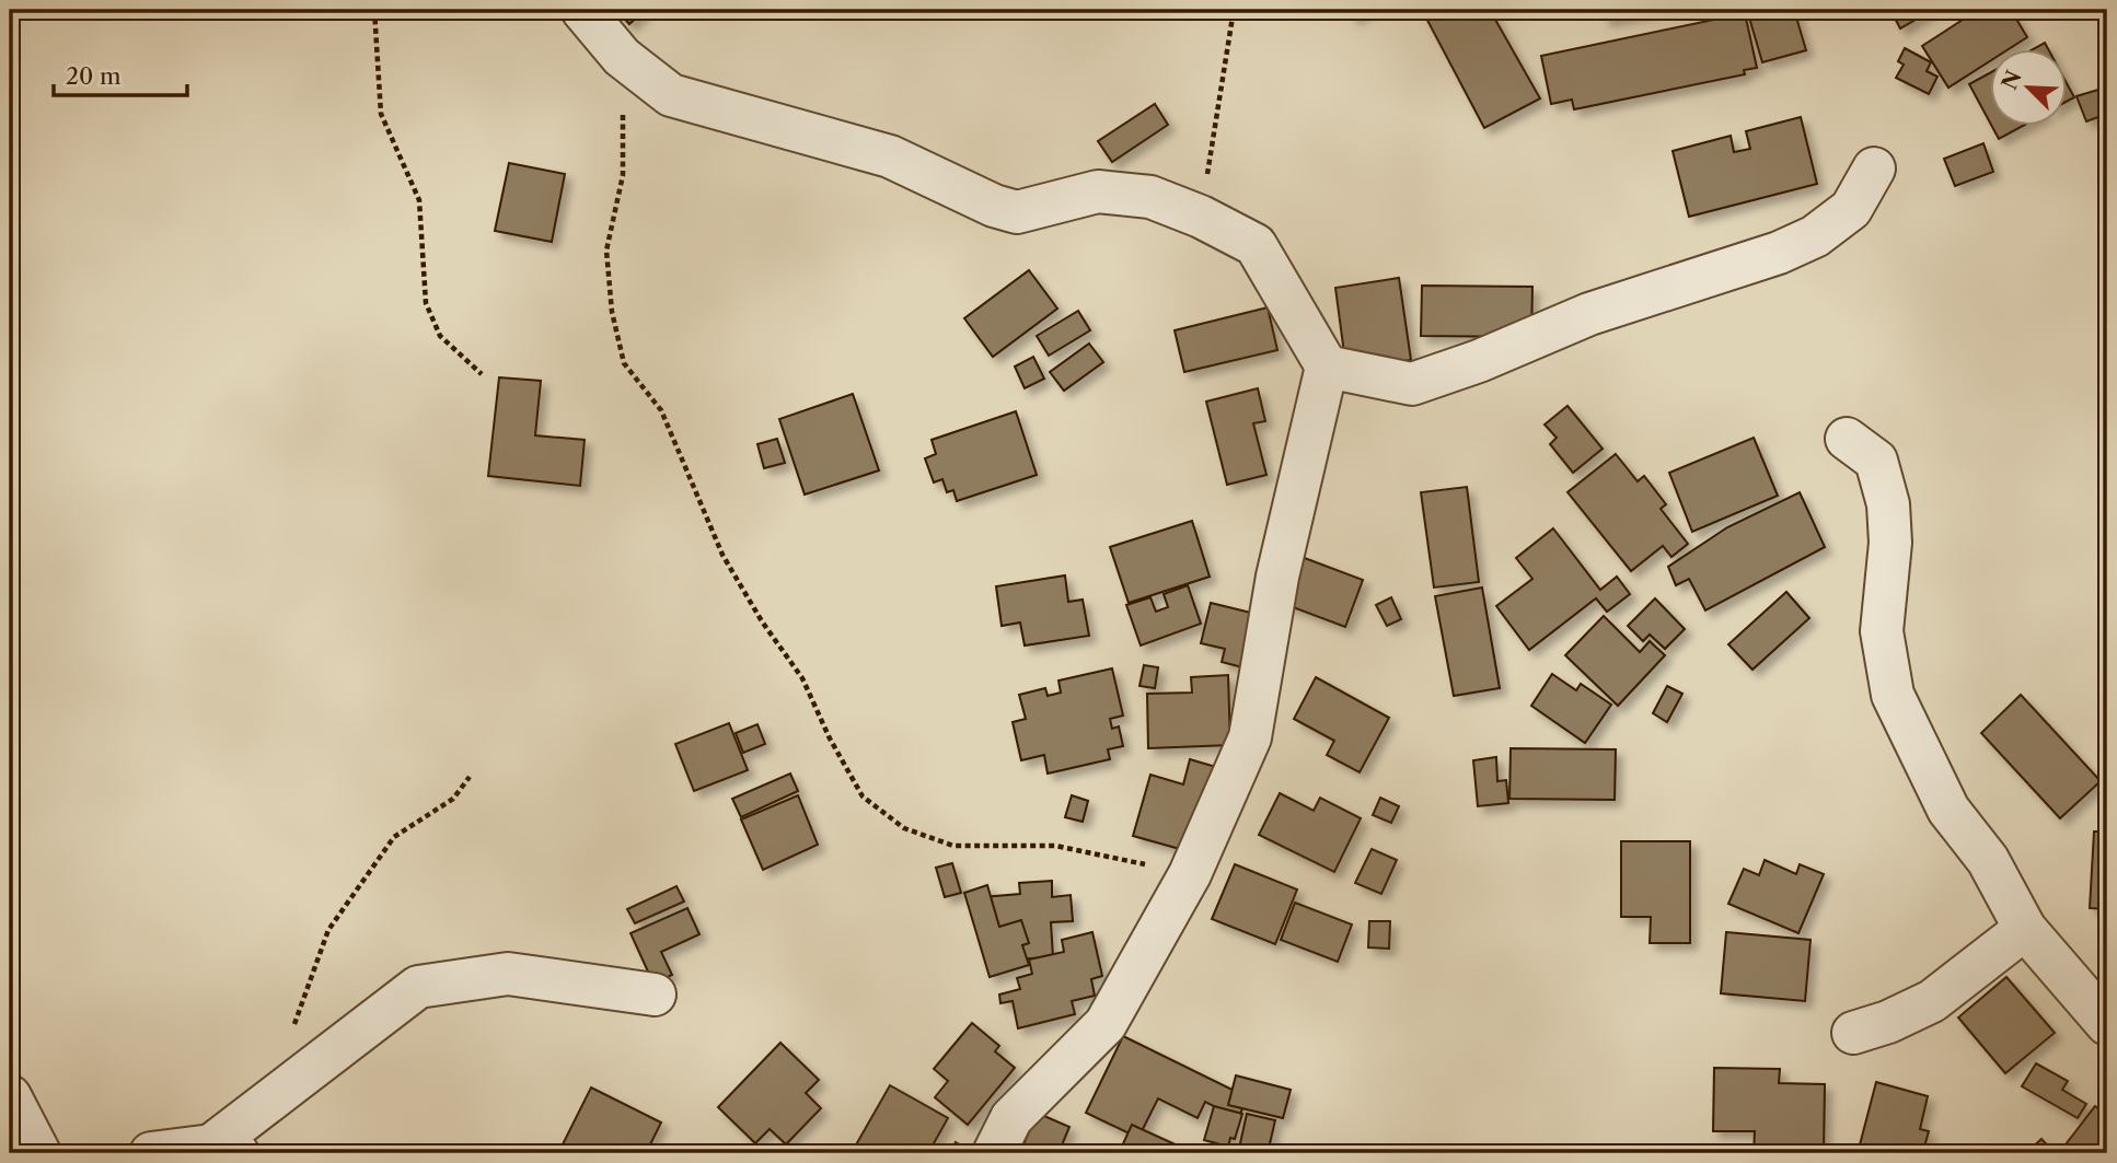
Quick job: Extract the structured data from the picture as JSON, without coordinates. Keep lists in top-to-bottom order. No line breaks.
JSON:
{"scale_bar":"20 m","north":"top left"}
